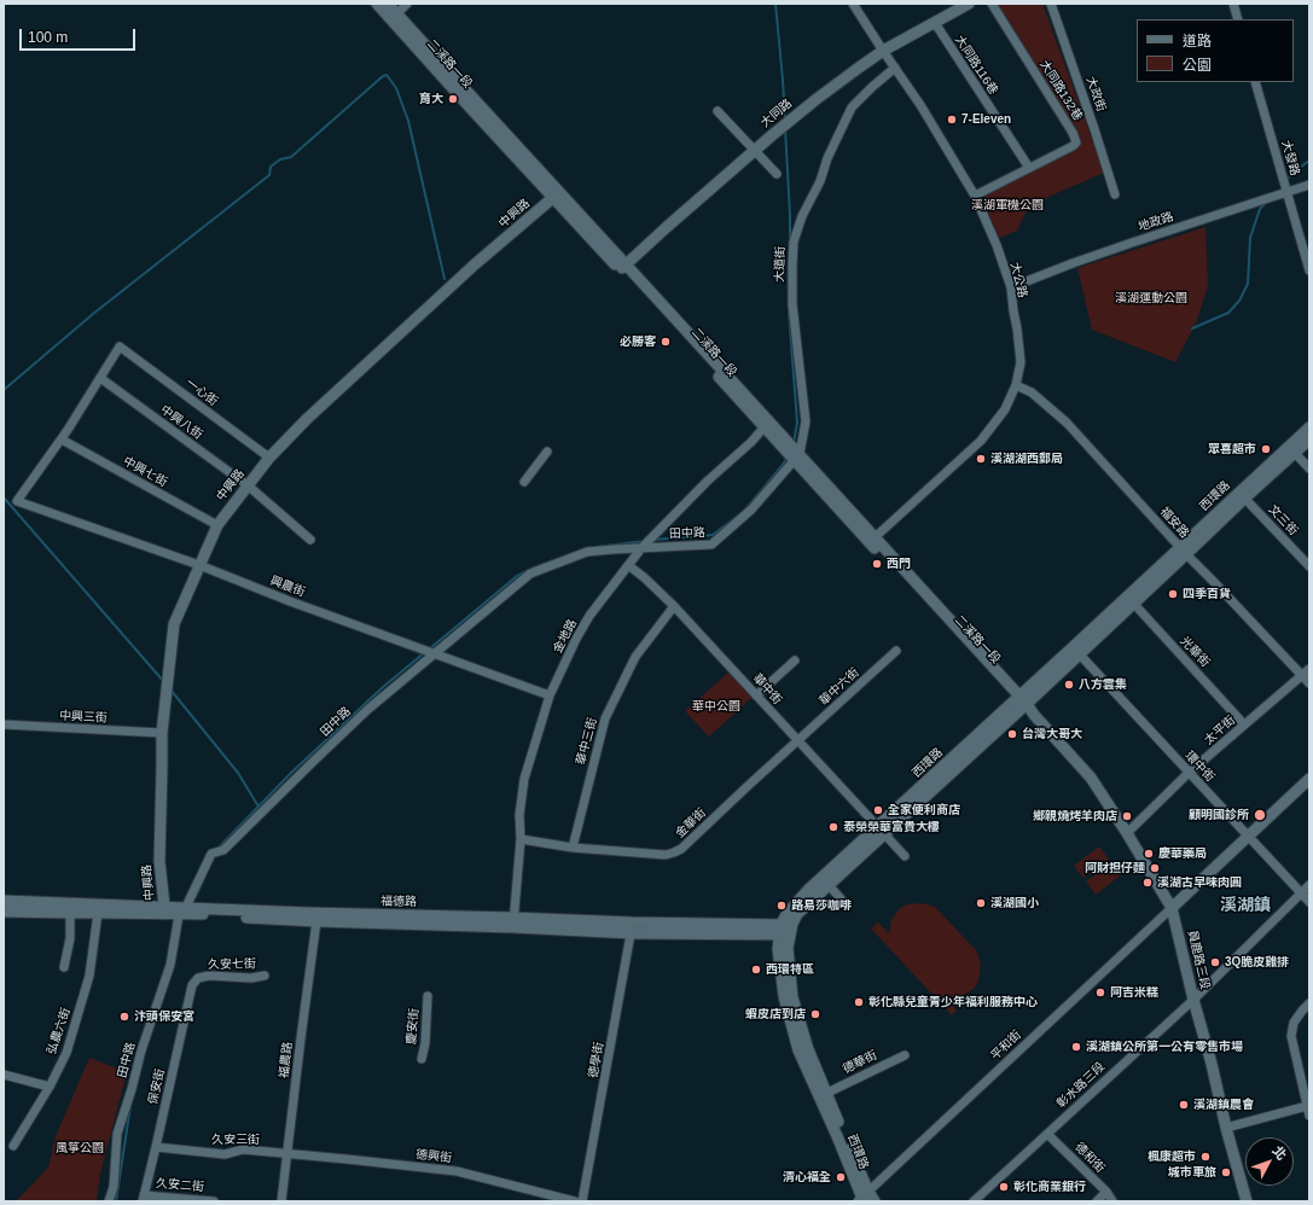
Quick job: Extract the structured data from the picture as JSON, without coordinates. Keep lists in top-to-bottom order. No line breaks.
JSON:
{"streets":{"street":["二溪路一段","大同路116巷","大同路132巷","大政街","大同路","大發路","中興路","地政路","大道街","大公路","一心街","中興八街","中興七街","西環路","文三街","福安路","田中路","興農街","金地路","光華街","華中六街","華中街","中興三街","太平街","華中三街","環中街","金華街","福德路","員鹿路三段","久安七街","慶安街","弘農六街","平和街","福農路","德學街","德華街","彰水路三段","保安街","久安三街","德興街","德和街","久安二街"]},"crossings":[["二溪路一段","大同路"],["二溪路一段","中興路"],["二溪路一段","大道街"],["二溪路一段","大公路"],["二溪路一段","西環路"],["二溪路一段","田中路"],["二溪路一段","金地路"],["二溪路一段","太平街"],["二溪路一段","員鹿路三段"],["二溪路一段","平和街"],["大同路116巷","大同路132巷"],["大同路116巷","大同路"],["大同路132巷","大公路"],["大同路","大公路"],["大發路","地政路"],["中興路","一心街"],["中興路","中興八街"],["中興路","中興七街"],["中興路","興農街"],["中興路","中興三街"],["中興路","福德路"],["地政路","大公路"],["大道街","大公路"],["大道街","田中路"],["大公路","福安路"],["一心街","中興八街"],["中興七街","興農街"],["西環路","文三街"],["西環路","福安路"],["西環路","光華街"],["西環路","華中街"],["西環路","環中街"],["西環路","福德路"],["西環路","平和街"],["西環路","德華街"],["福安路","太平街"],["田中路","興農街"],["田中路","金地路"],["田中路","福德路"],["興農街","金地路"],["金地路","華中街"],["金地路","福德路"],["光華街","太平街"],["華中六街","華中街"],["華中六街","金華街"],["華中街","華中三街"],["華中街","金華街"],["太平街","環中街"],["華中三街","金華街"],["環中街","彰水路三段"],["福德路","弘農六街"],["福德路","福農路"],["福德路","德學街"],["員鹿路三段","平和街"],["員鹿路三段","彰水路三段"],["久安七街","保安街"],["福農路","久安三街"],["福農路","德興街"],["彰水路三段","德和街"],["保安街","久安三街"],["保安街","久安二街"],["久安三街","德興街"]],"districts":["溪湖鎮"],"parks":["溪湖軍機公園","溪湖運動公園","華中公園","風箏公園"],"places":["育大","7-Eleven","必勝客","眾喜超市","溪湖湖西郵局","西門","四季百貨","八方雲集","台灣大哥大","全家便利商店","顧明國診所","鄉親燒烤羊肉店","泰榮榮華富貴大樓","慶華藥局","阿財担仔麵","溪湖古早味肉圓","溪湖國小","路易莎咖啡","3Q脆皮雞排","西環特區","阿吉米糕","彰化縣兒童青少年福利服務中心","蝦皮店到店","汴頭保安宮","溪湖鎮公所第一公有零售市場","溪湖鎮農會","楓康超市","城市車旅","清心福全","彰化商業銀行"],"legend":["道路","公園"],"scale_bar":"100 m","north":"top right"}
